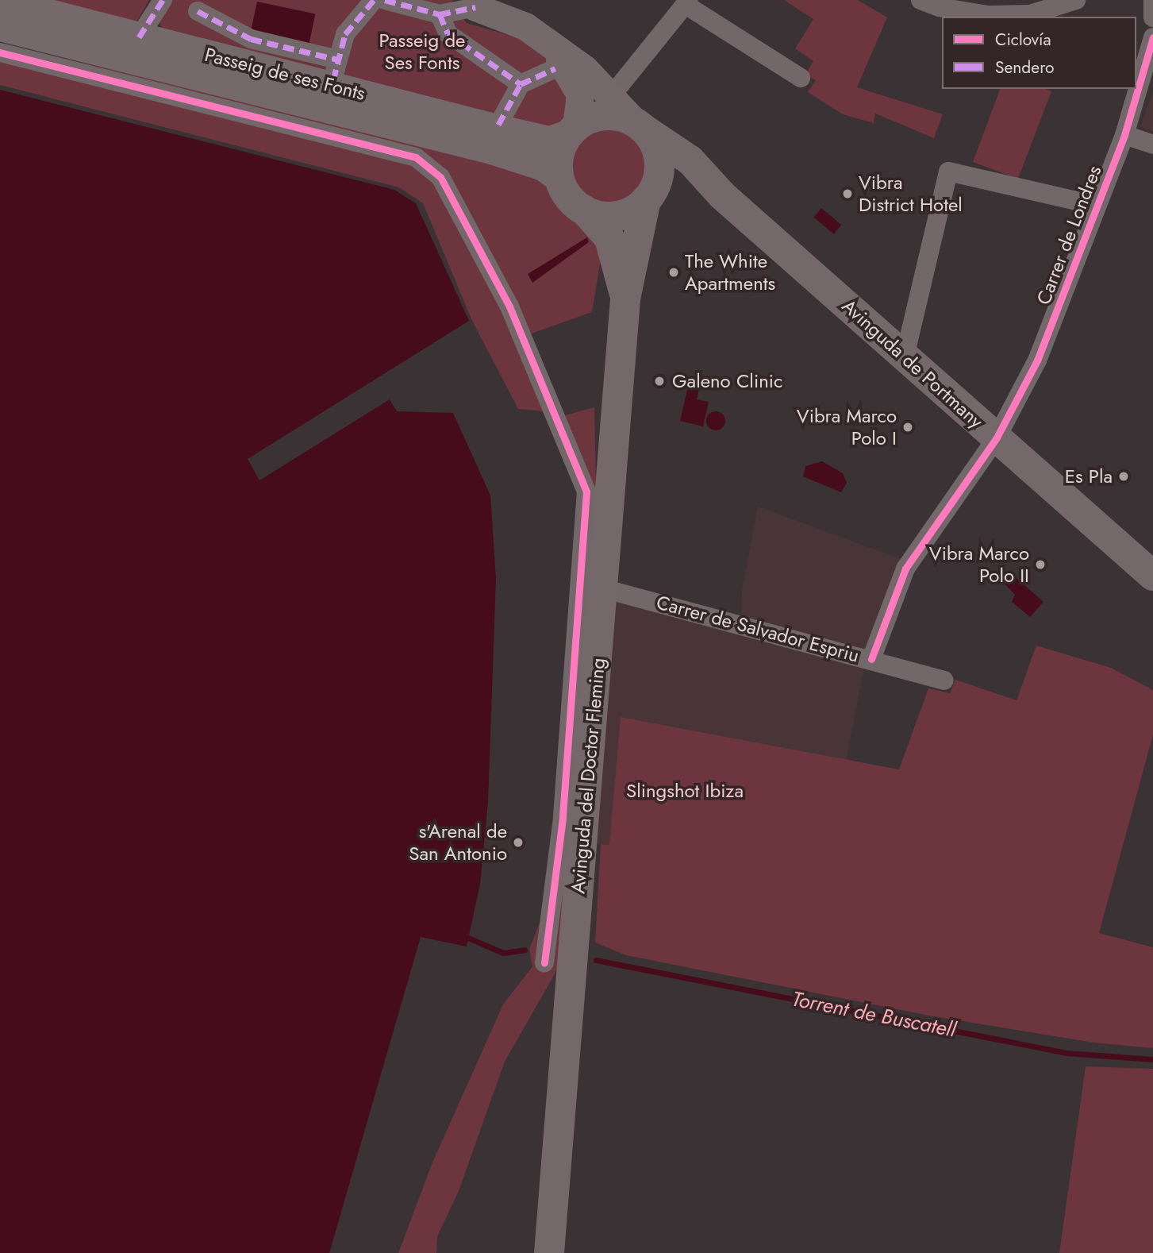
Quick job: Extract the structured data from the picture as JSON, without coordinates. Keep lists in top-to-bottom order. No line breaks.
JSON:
{"streets":{"main road":["Avinguda de Portmany","Avinguda del Doctor Fleming"],"street":["Passeig de ses Fonts","Carrer de Londres","Carrer de Salvador Espriu"]},"crossings":[["Passeig de ses Fonts","Avinguda de Portmany"],["Passeig de ses Fonts","Avinguda del Doctor Fleming"],["Carrer de Londres","Avinguda de Portmany"],["Carrer de Londres","Carrer de Salvador Espriu"],["Avinguda de Portmany","Avinguda del Doctor Fleming"],["Carrer de Salvador Espriu","Avinguda del Doctor Fleming"]],"water":["Torrent de Buscatell"],"parks":["Passeig de Ses Fonts","Slingshot Ibiza"],"places":["Vibra District Hotel","The White Apartments","Galeno Clinic","Vibra Marco Polo I","Es Pla","Vibra Marco Polo II","s'Arenal de San Antonio"],"legend":["Ciclovía","Sendero"]}
